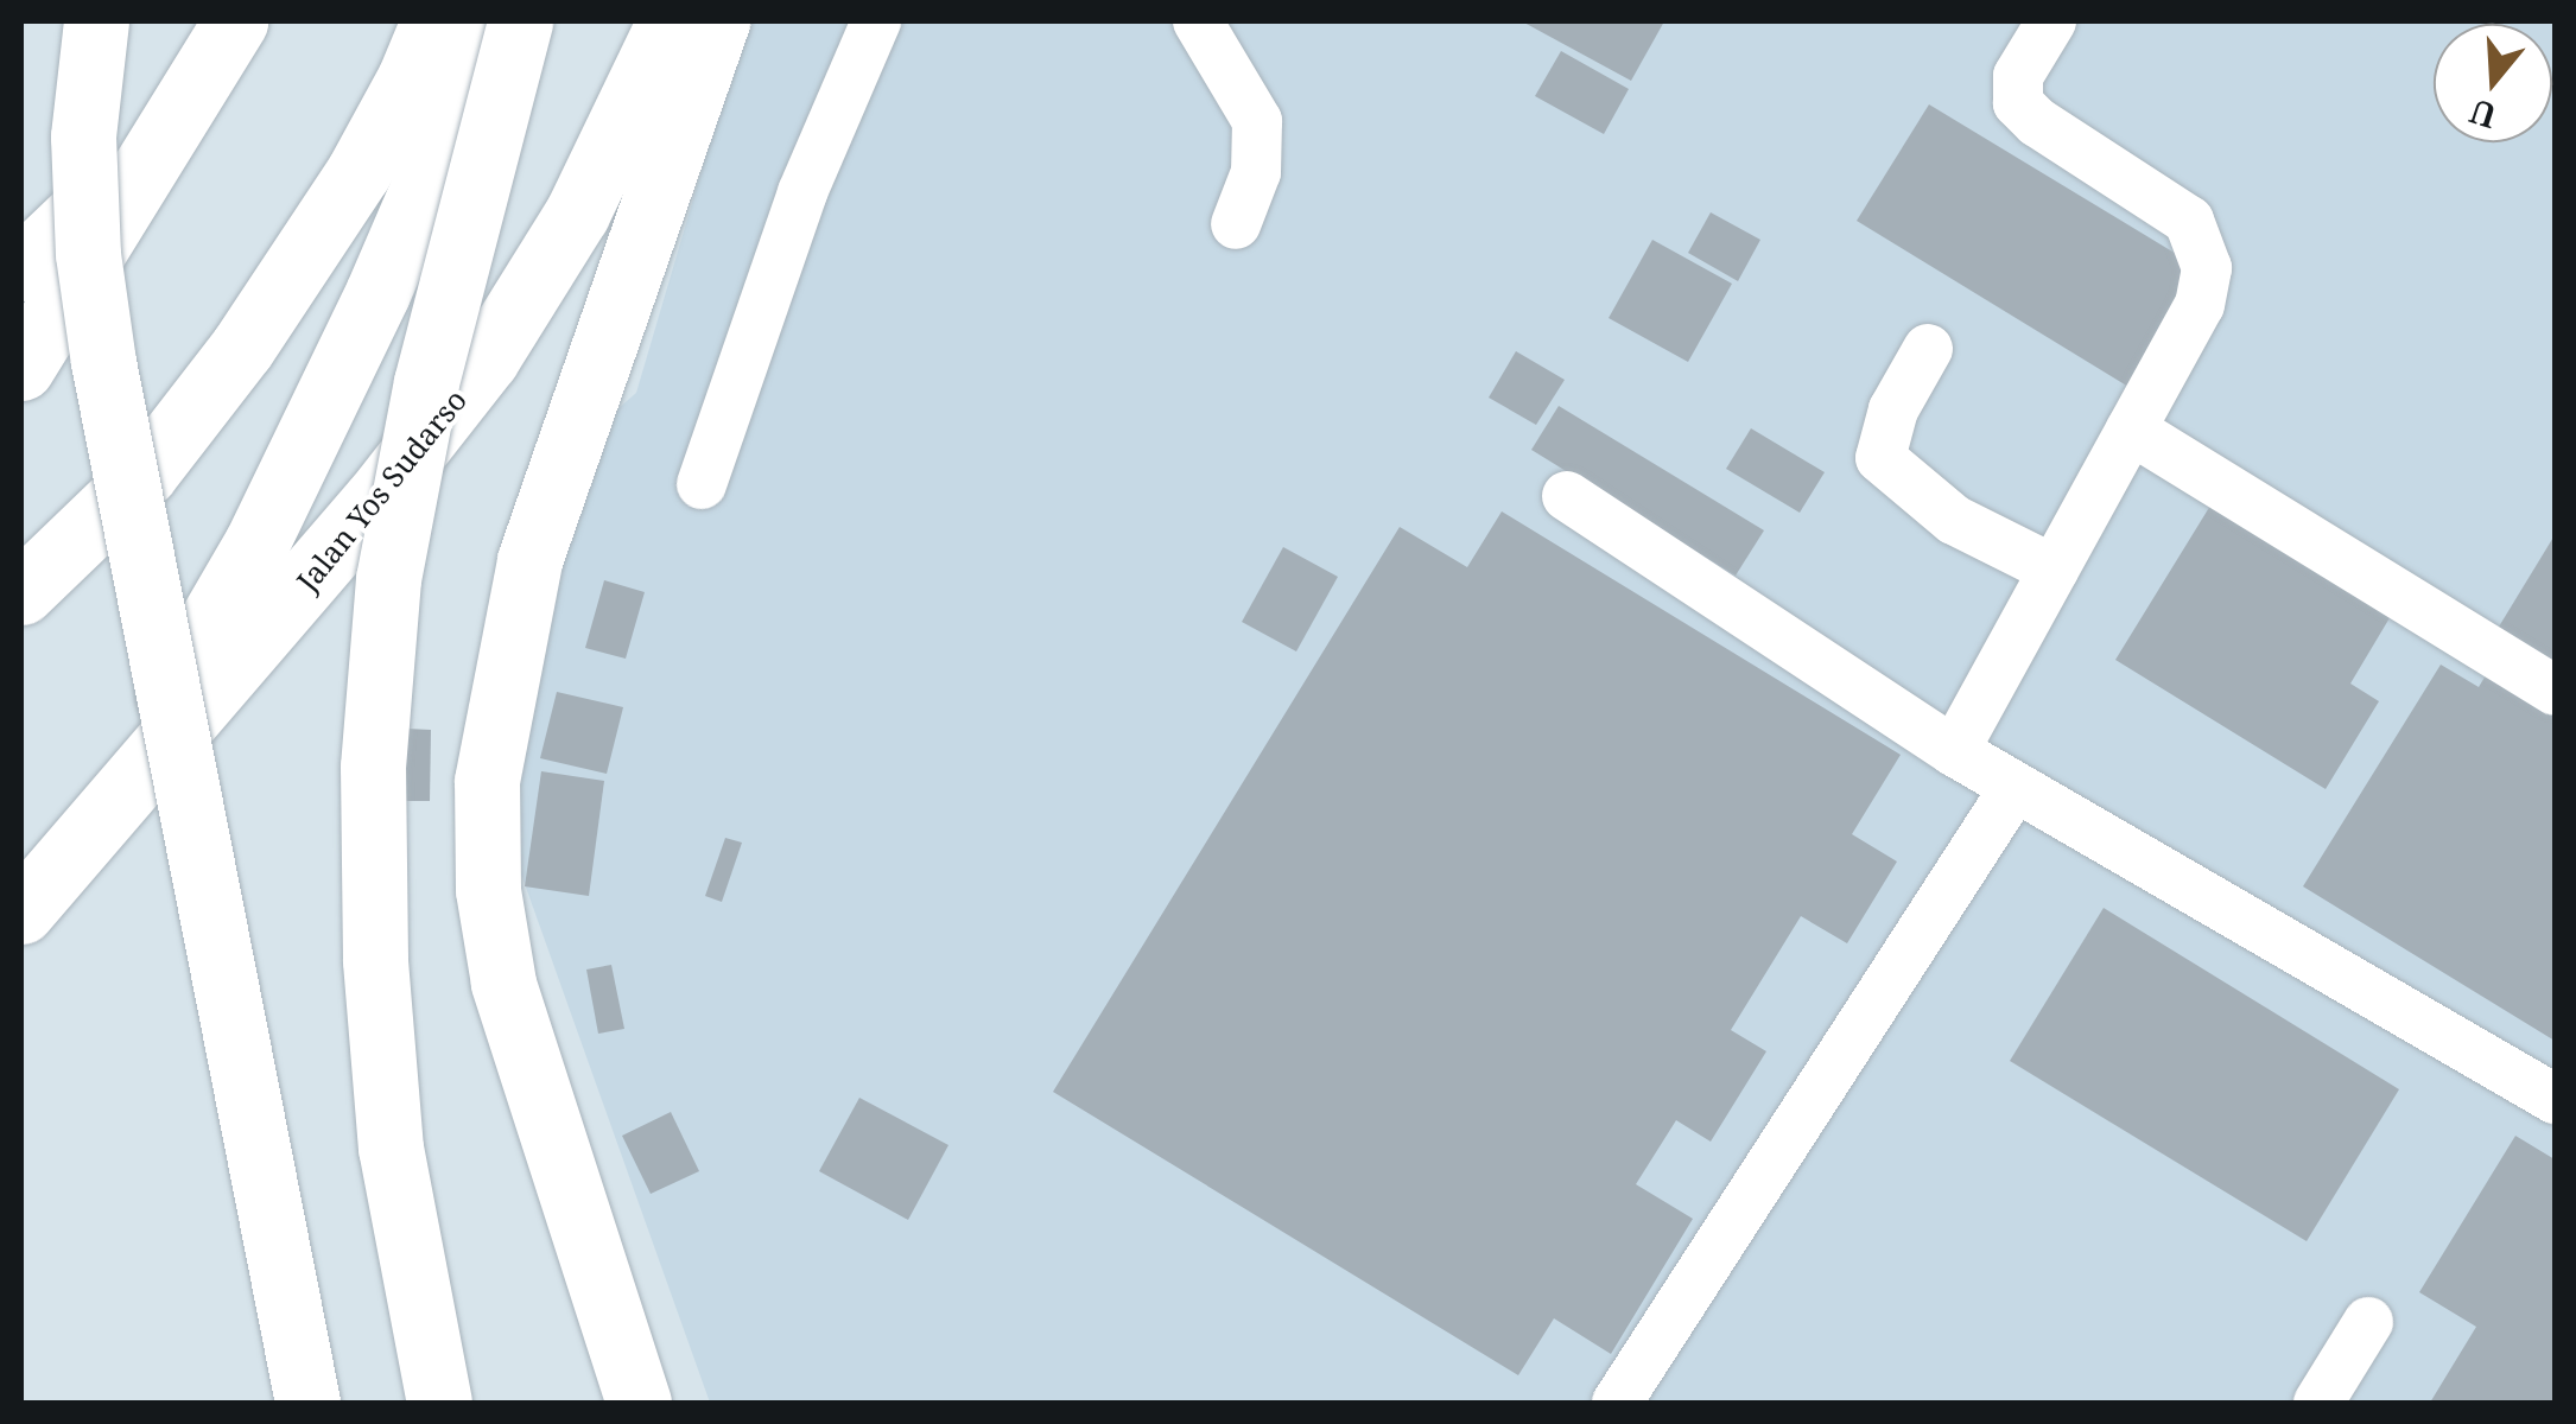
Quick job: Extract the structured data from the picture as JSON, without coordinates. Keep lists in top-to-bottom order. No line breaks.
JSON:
{"streets":{"highway":["Jalan Yos Sudarso"]},"north":"bottom"}
